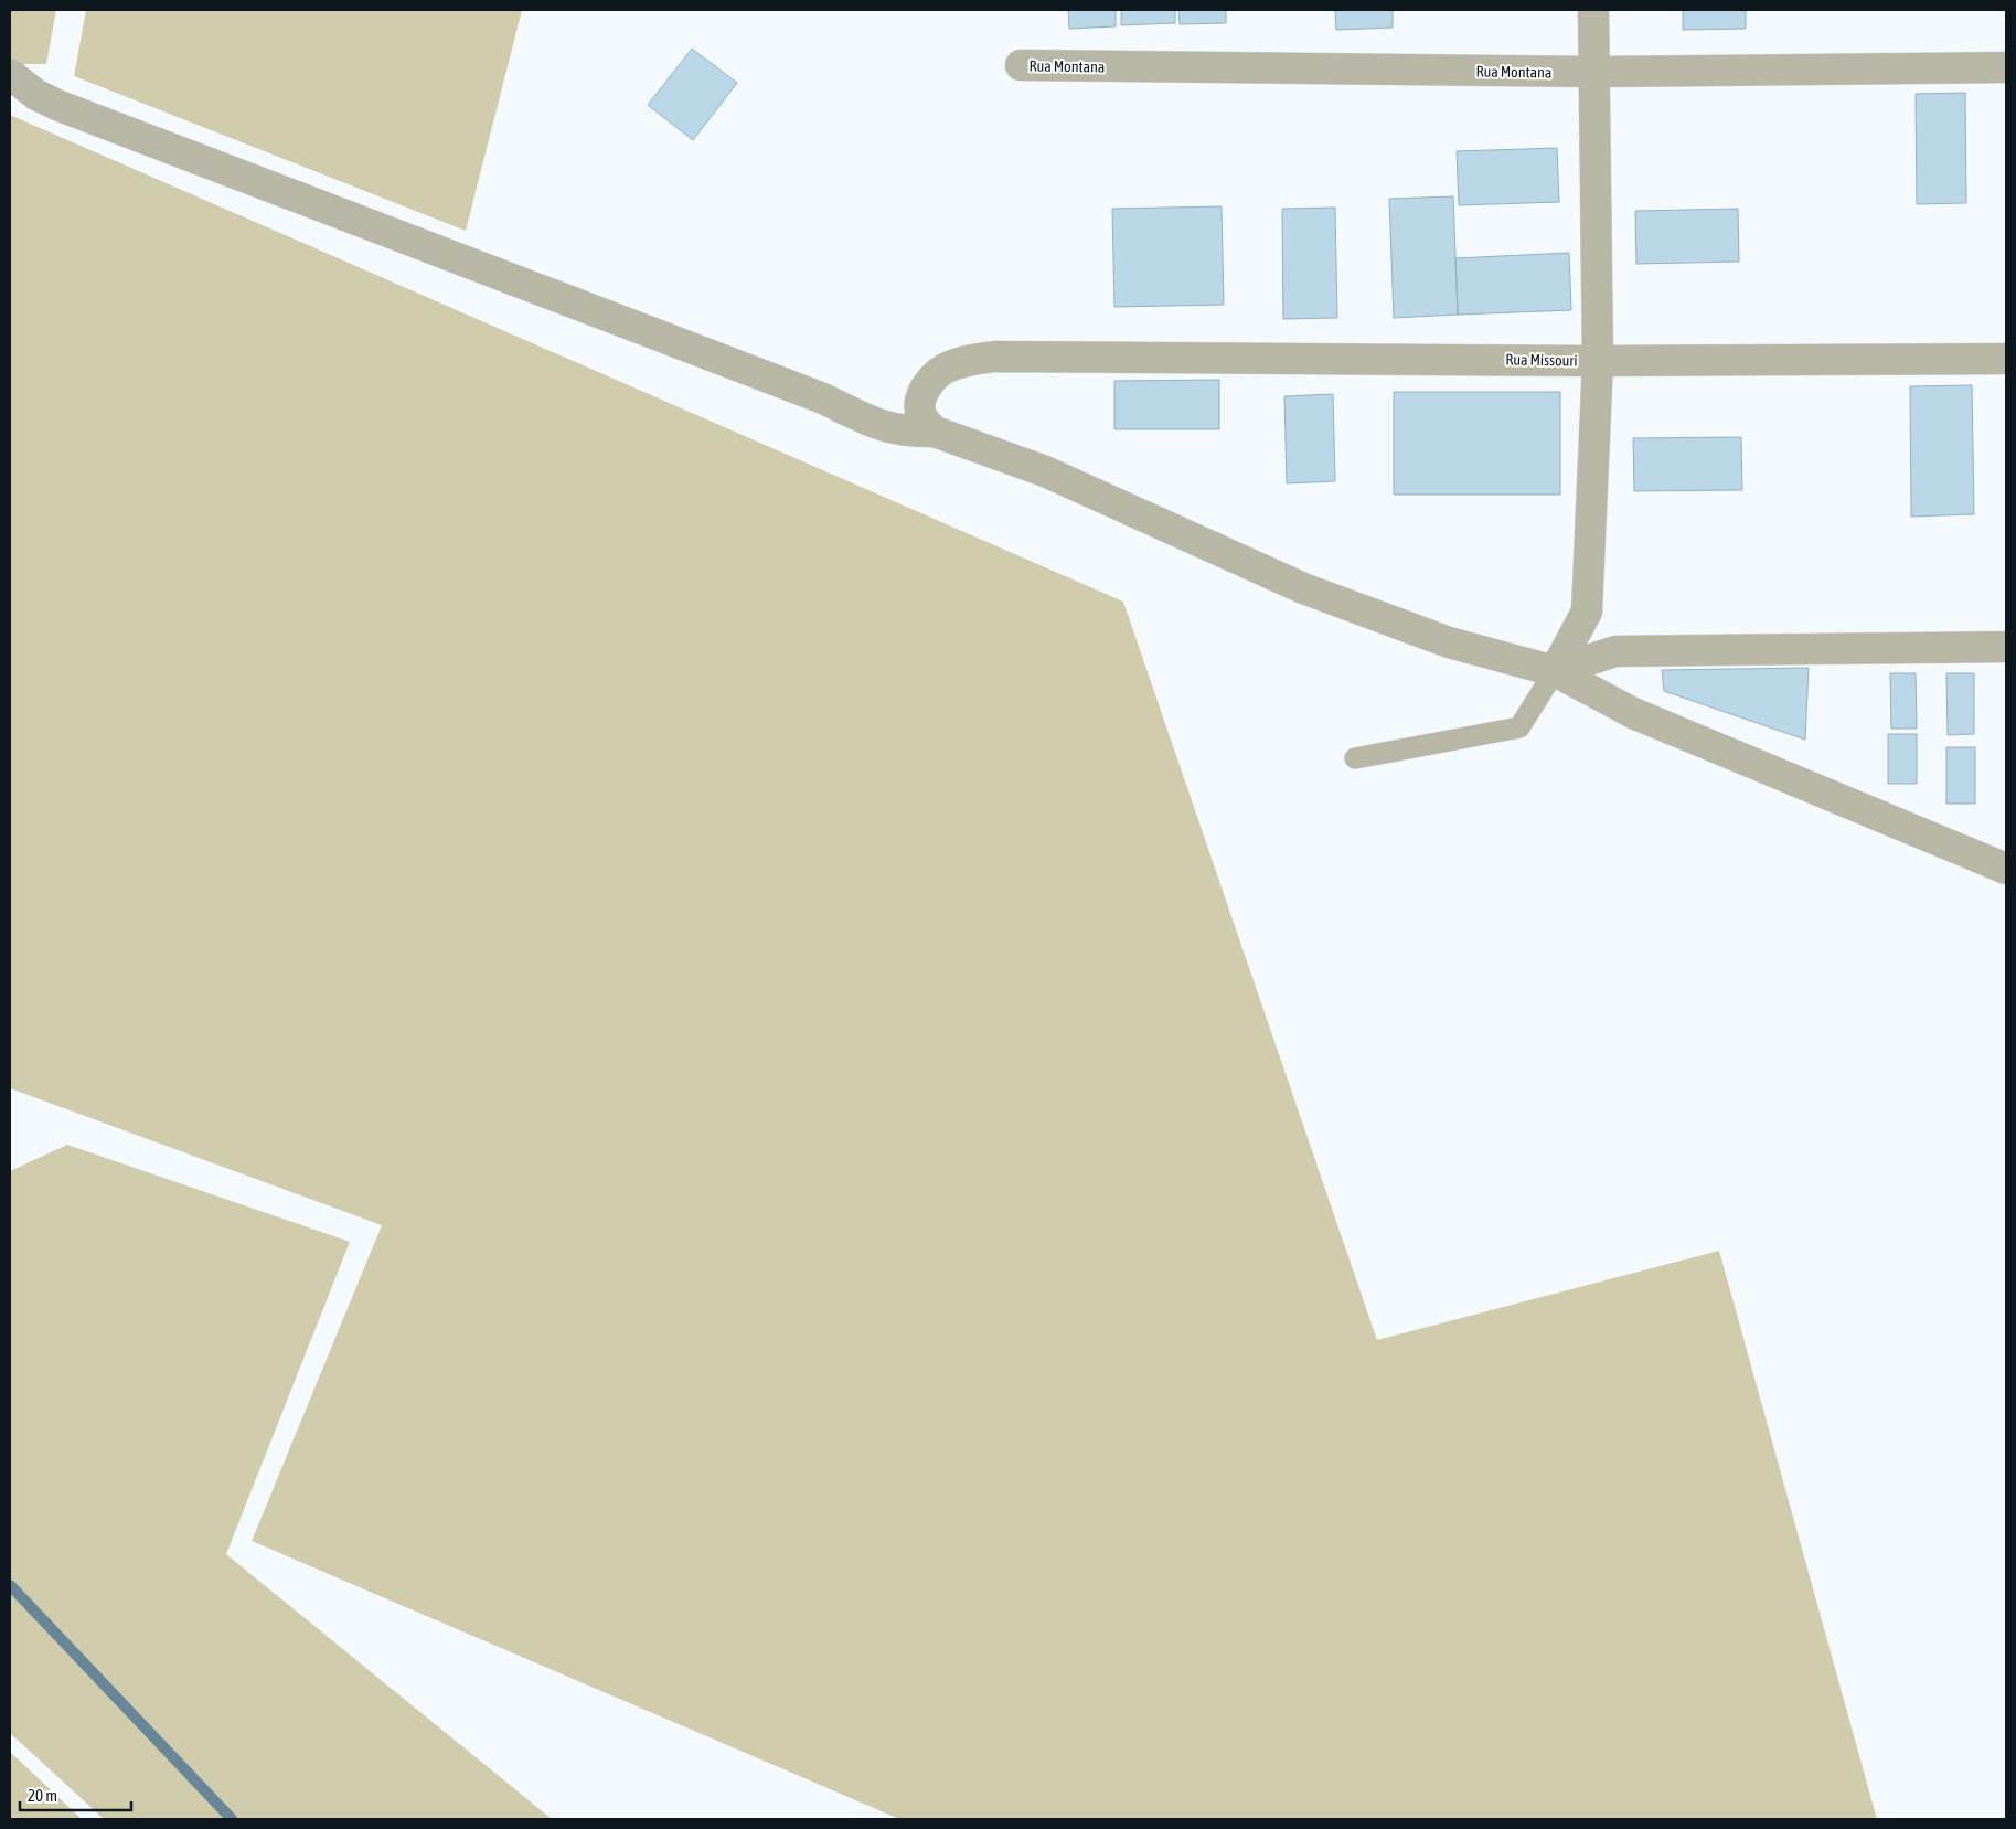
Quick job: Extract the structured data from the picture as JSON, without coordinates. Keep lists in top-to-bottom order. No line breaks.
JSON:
{"streets":{"street":["Rua Montana","Rua Missouri"]},"scale_bar":"20 m"}
